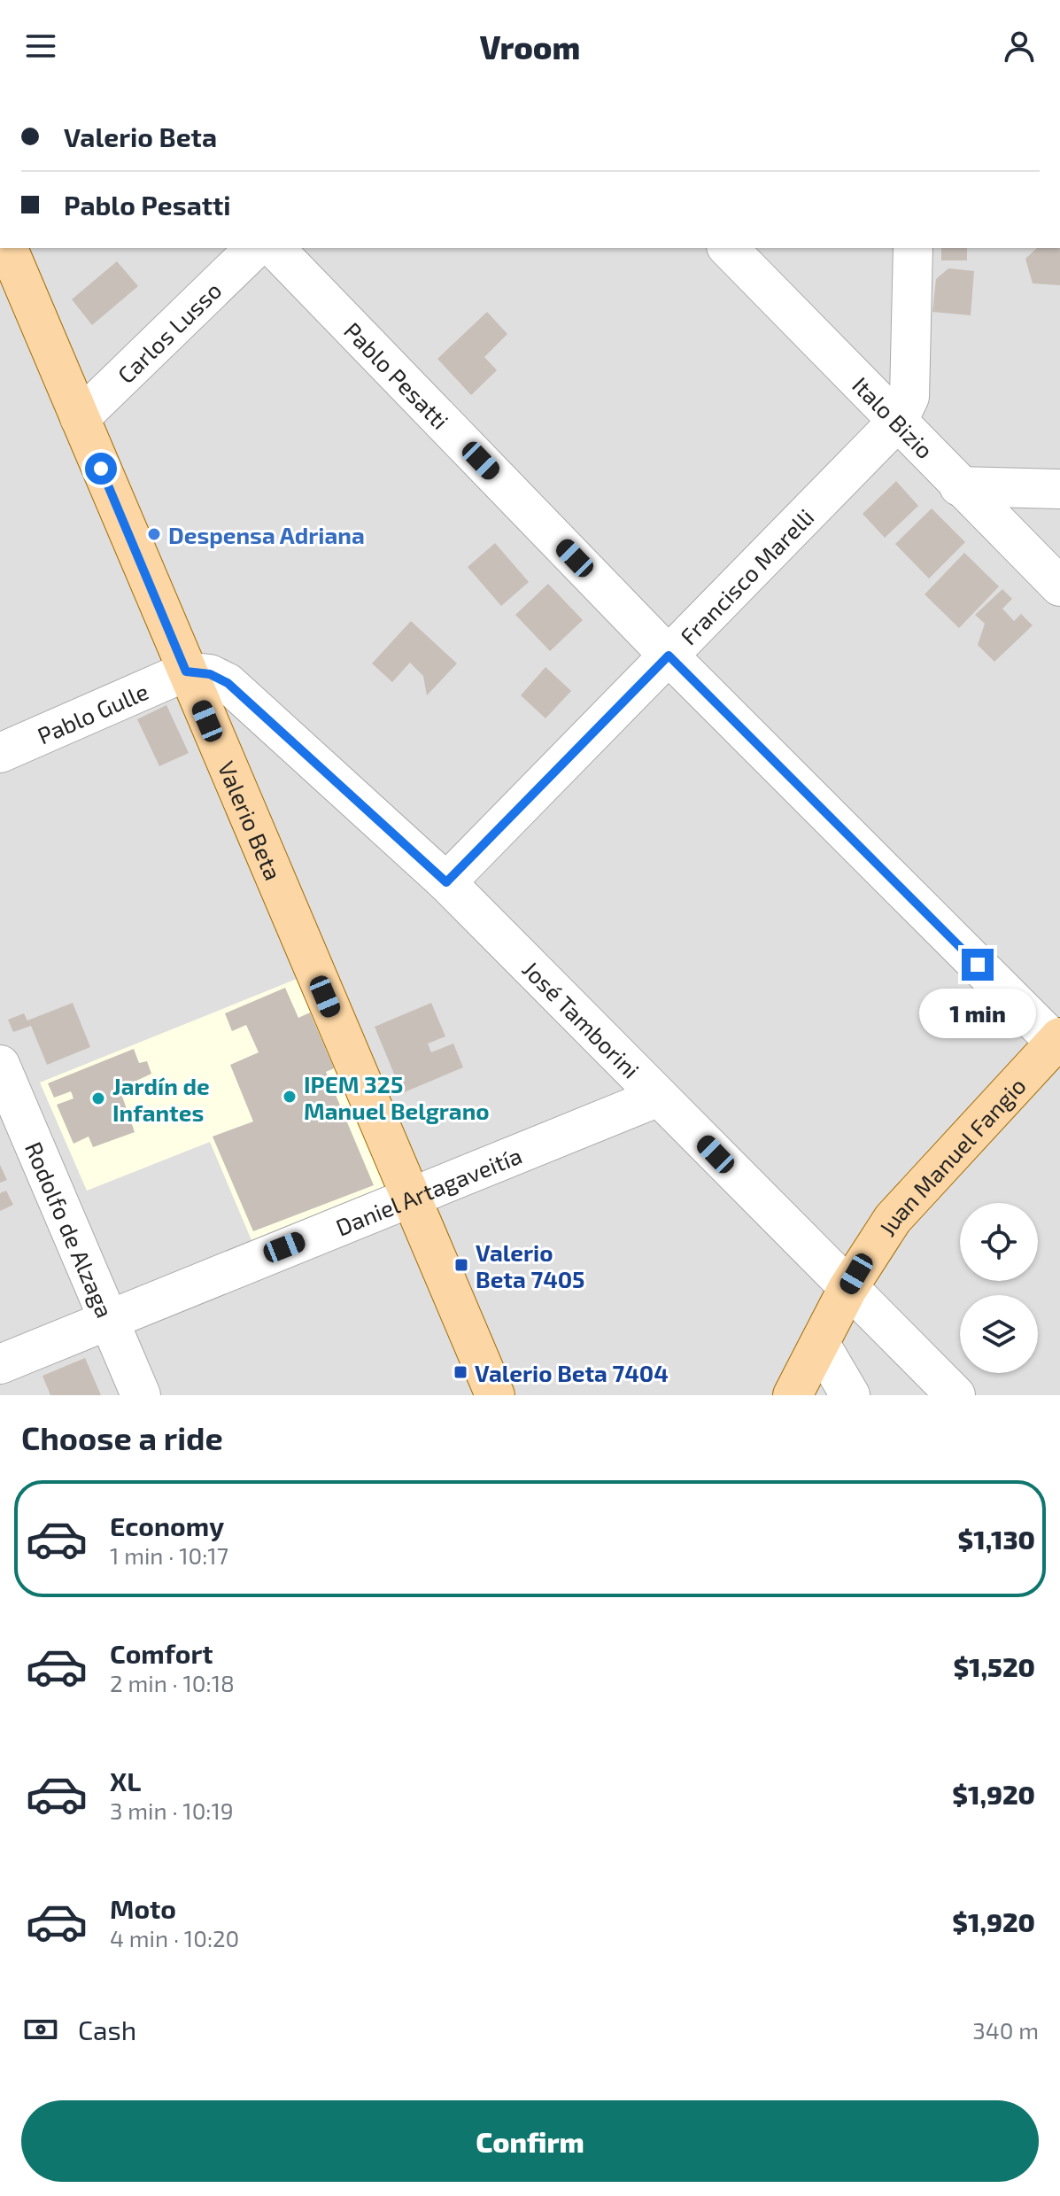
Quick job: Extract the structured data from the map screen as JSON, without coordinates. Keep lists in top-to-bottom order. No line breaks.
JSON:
{"streets":{"main road":["Valerio Beta","Juan Manuel Fangio"],"street":["Carlos Lusso","Pablo Pesatti","Italo Bizio","Francisco Marelli","Pablo Gulle","José Tamborini","Daniel Artagaveitía","Rodolfo de Alzaga"]},"crossings":[["Carlos Lusso","Valerio Beta"],["Pablo Pesatti","Francisco Marelli"],["Pablo Pesatti","Juan Manuel Fangio"],["Italo Bizio","Francisco Marelli"],["Francisco Marelli","José Tamborini"],["Pablo Gulle","Valerio Beta"],["Pablo Gulle","José Tamborini"],["Valerio Beta","José Tamborini"],["Valerio Beta","Daniel Artagaveitía"],["José Tamborini","Juan Manuel Fangio"],["José Tamborini","Daniel Artagaveitía"],["Daniel Artagaveitía","Rodolfo de Alzaga"]],"places":{"other":["Despensa Adriana","IPEM 325 Manuel Belgrano","Jardín de Infantes"],"transit":["Valerio Beta 7405","Valerio Beta 7404"]},"page":{"header":"Vroom","banner":["Valerio Beta","Pablo Pesatti"],"bubble":"1 min","heading":"Choose a ride","list":[{"name":"Economy","note":"1 min · 10:17","value":"$1,130"},{"name":"Comfort","note":"2 min · 10:18","value":"$1,520"},{"name":"XL","note":"3 min · 10:19","value":"$1,920"},{"name":"Moto","note":"4 min · 10:20","value":"$1,920"}],"pay":["Cash","340 m"],"buttons":"Confirm"}}
